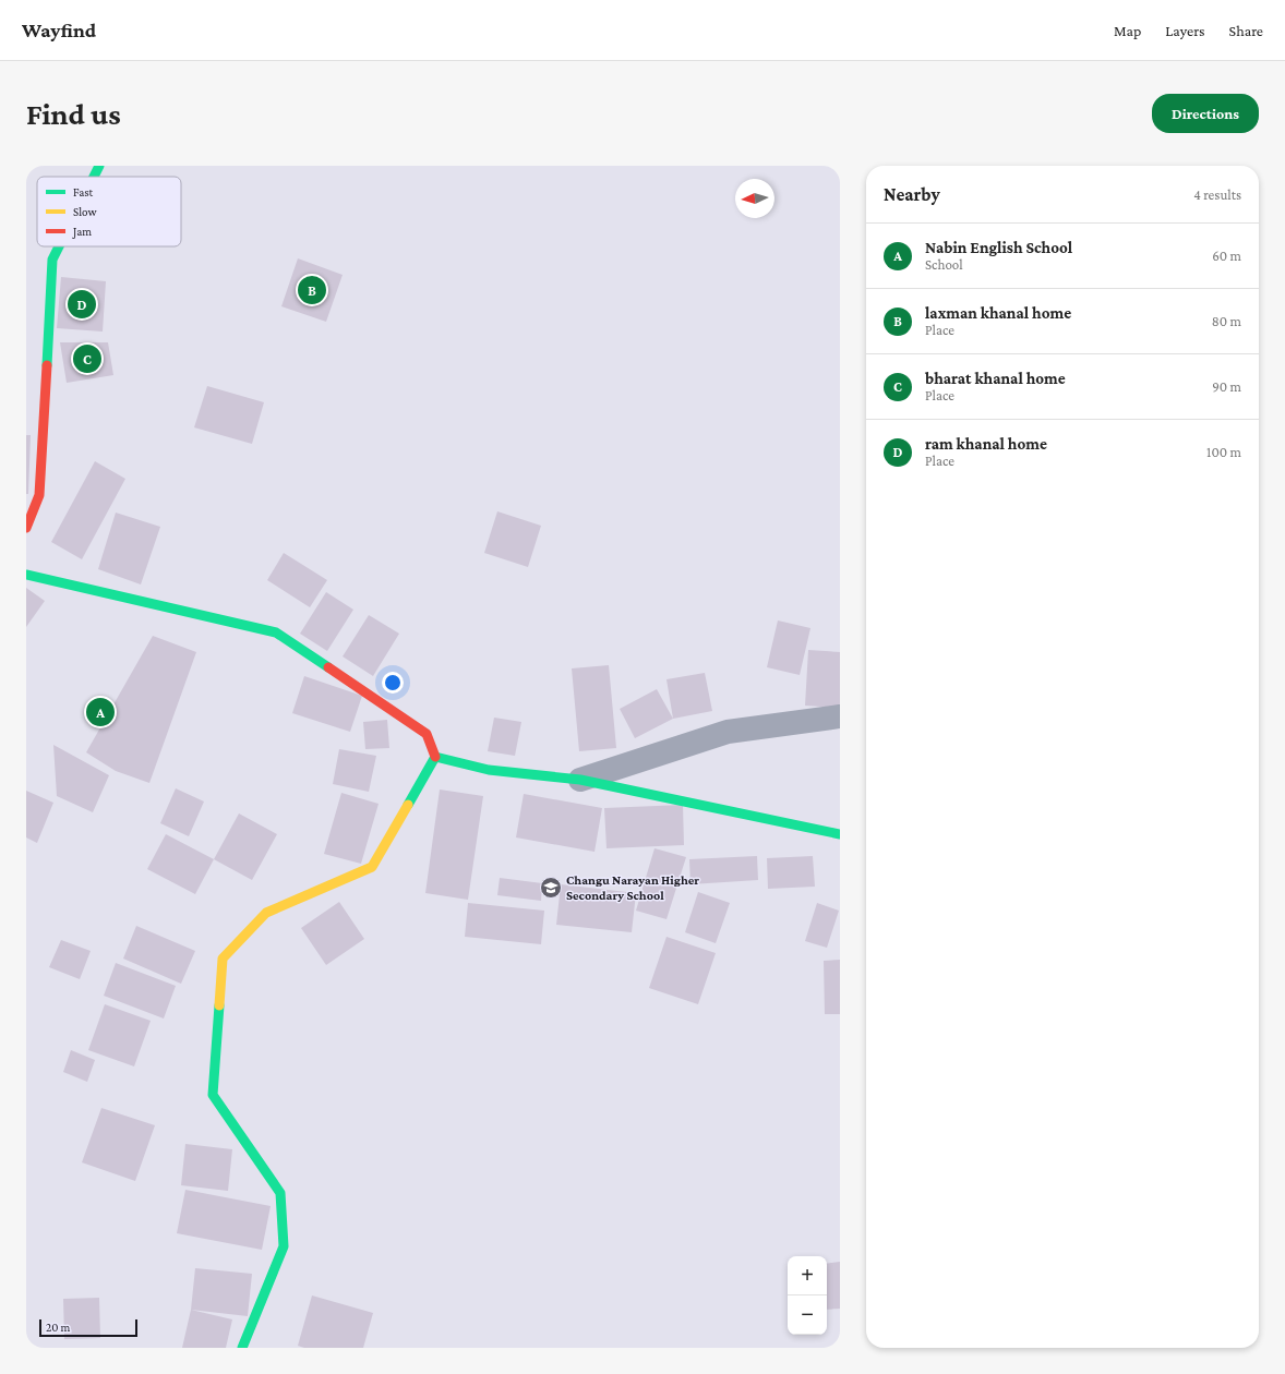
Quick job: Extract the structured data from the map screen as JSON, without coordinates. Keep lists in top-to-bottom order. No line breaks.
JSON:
{"places":{"school or university":["Changu Narayan Higher Secondary School"]},"legend":["Fast","Slow","Jam"],"scale_bar":"20 m","north":"left","page":{"header":"Wayfind","nav":["Map","Layers","Share"],"buttons":"Directions","title":"Find us","heading":["Nearby","4 results"],"list":[{"mark":"A","name":"Nabin English School","note":"School","value":"60 m"},{"mark":"B","name":"laxman khanal home","note":"Place","value":"80 m"},{"mark":"C","name":"bharat khanal home","note":"Place","value":"90 m"},{"mark":"D","name":"ram khanal home","note":"Place","value":"100 m"}],"pins":["B","D","C","A"],"map_buttons":["+","−"],"scale":"20 m"}}
